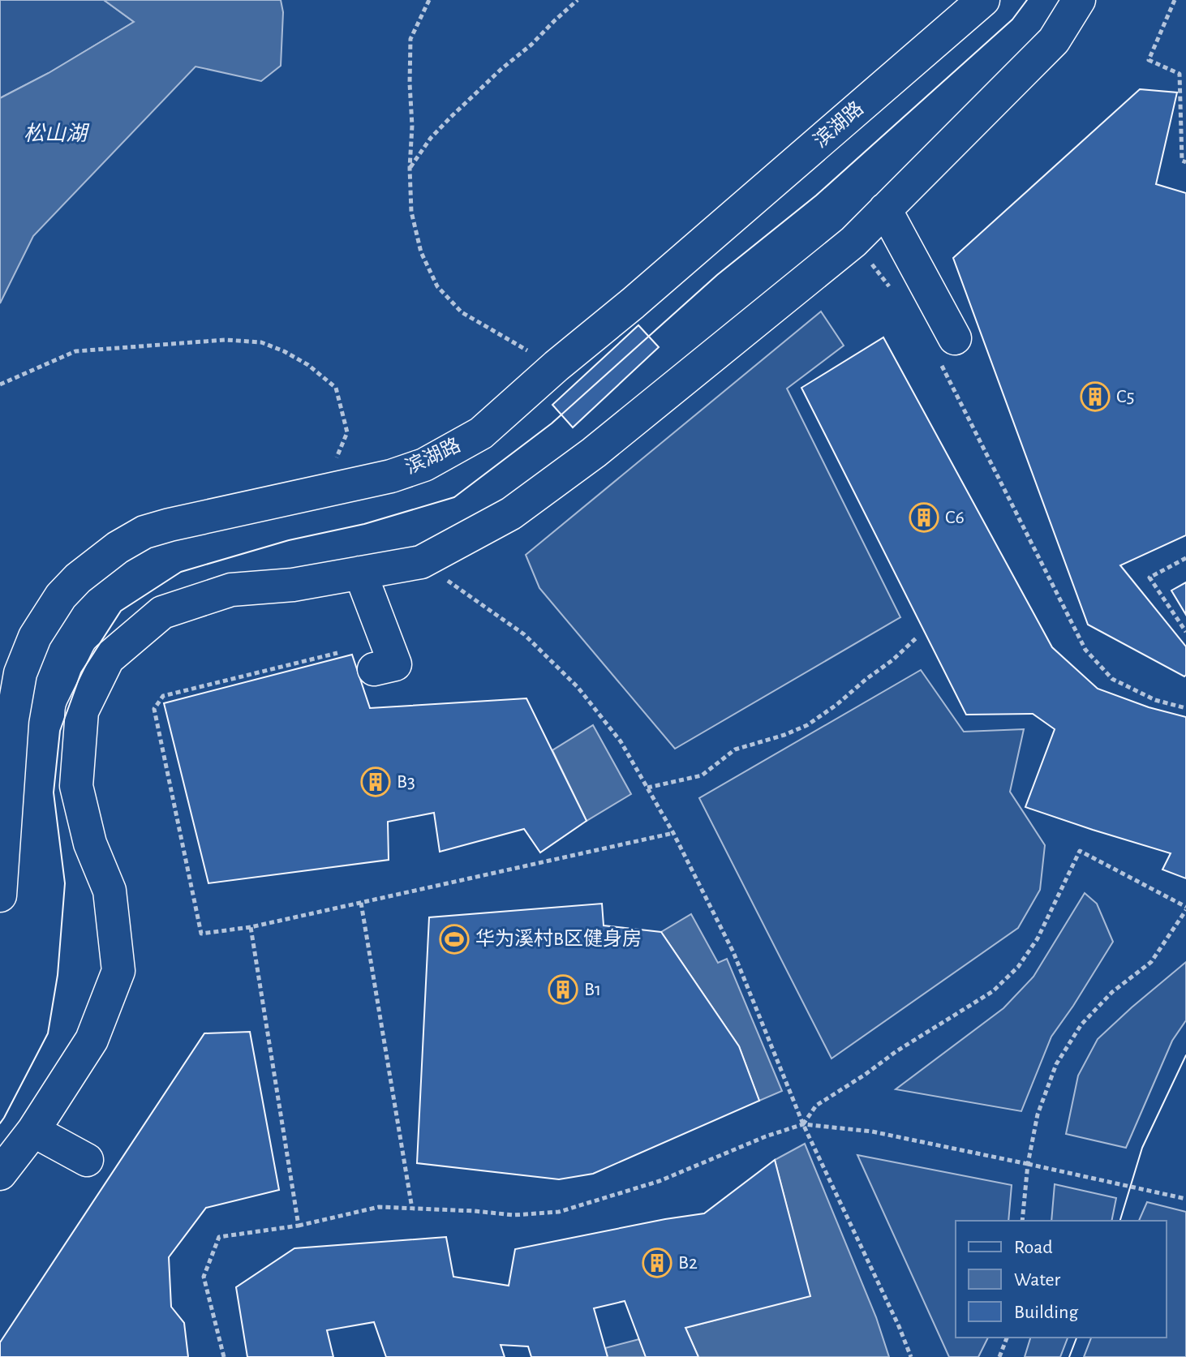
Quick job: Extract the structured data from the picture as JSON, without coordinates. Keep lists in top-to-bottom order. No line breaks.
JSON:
{"streets":{"street":["滨湖路"]},"water":["松山湖"],"places":{"building":["C5","C6","B3","B1","B2"],"sports":["华为溪村B区健身房"]},"legend":["Road","Water","Building"]}
